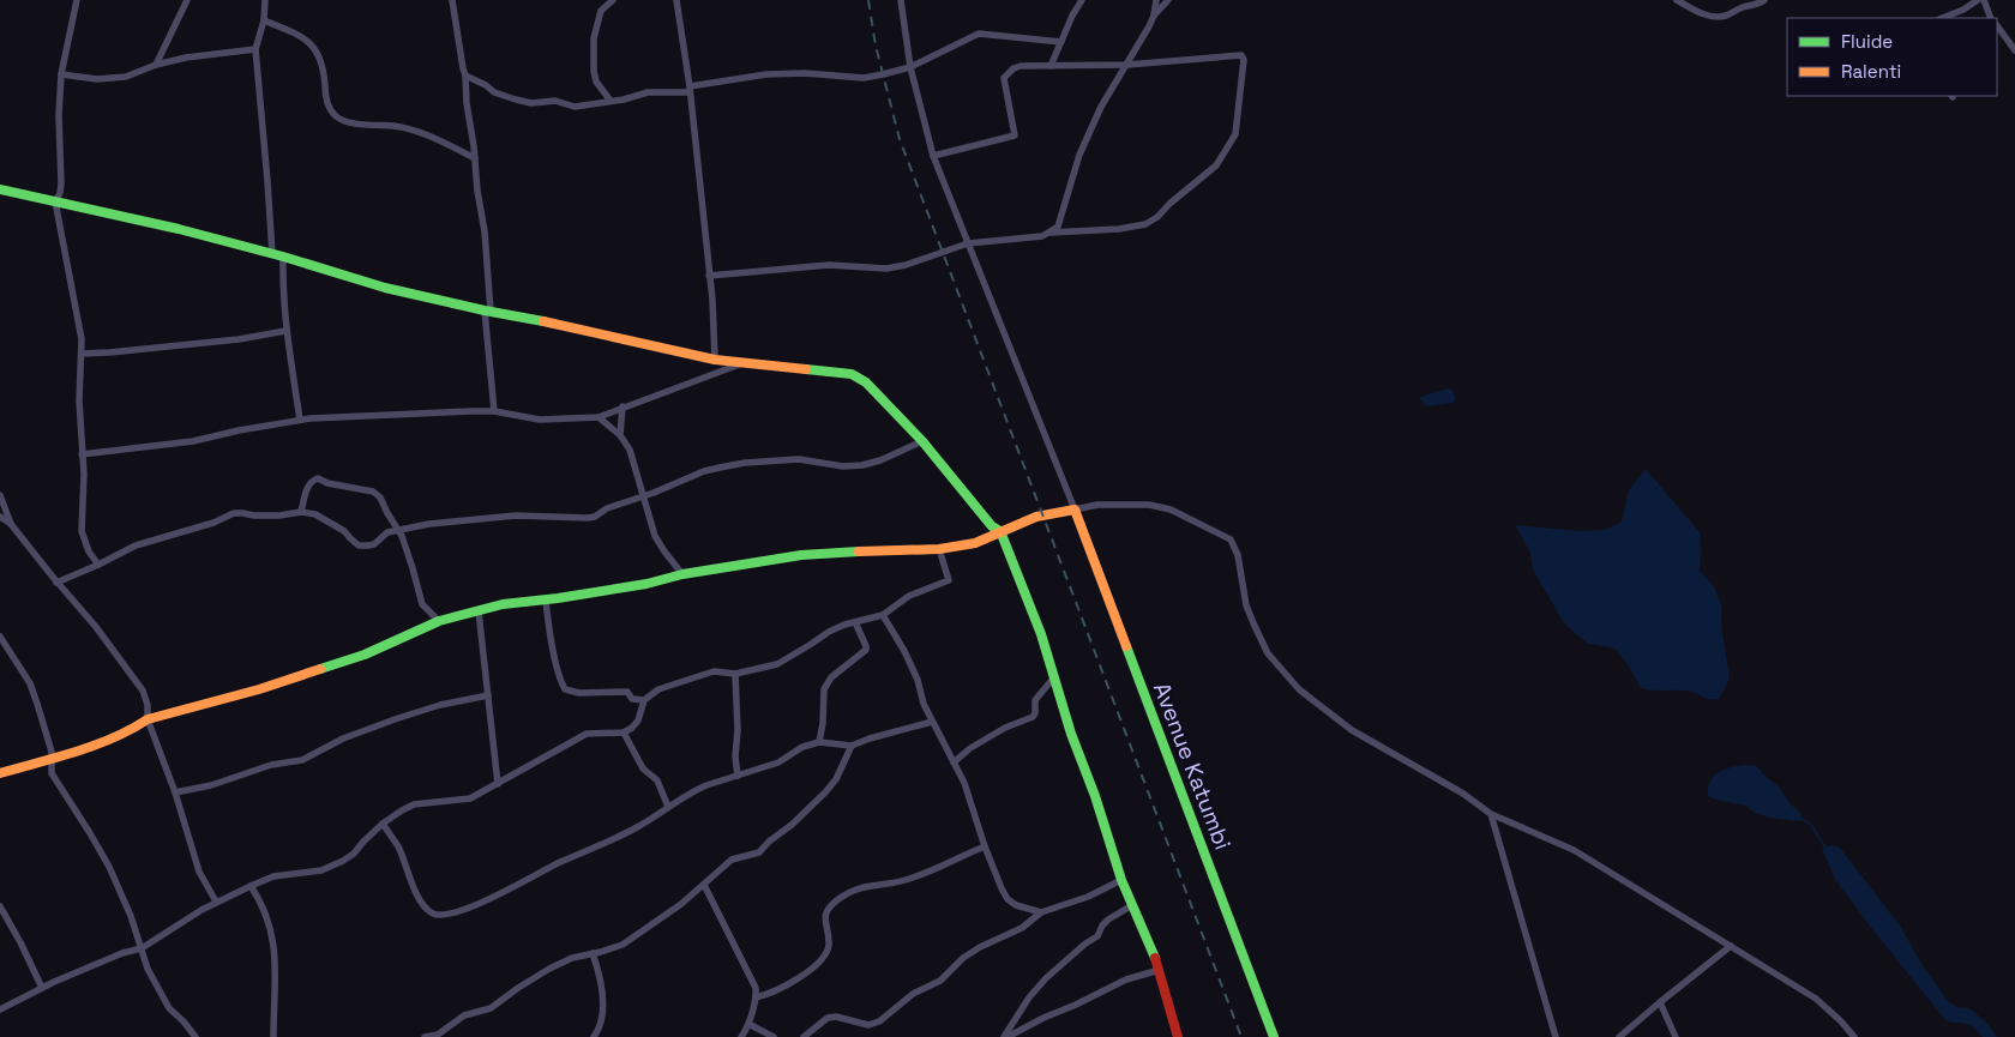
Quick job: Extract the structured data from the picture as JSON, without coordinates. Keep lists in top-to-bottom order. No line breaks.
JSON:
{"streets":{"street":["Avenue Katumbi"]},"legend":["Fluide","Ralenti"]}
